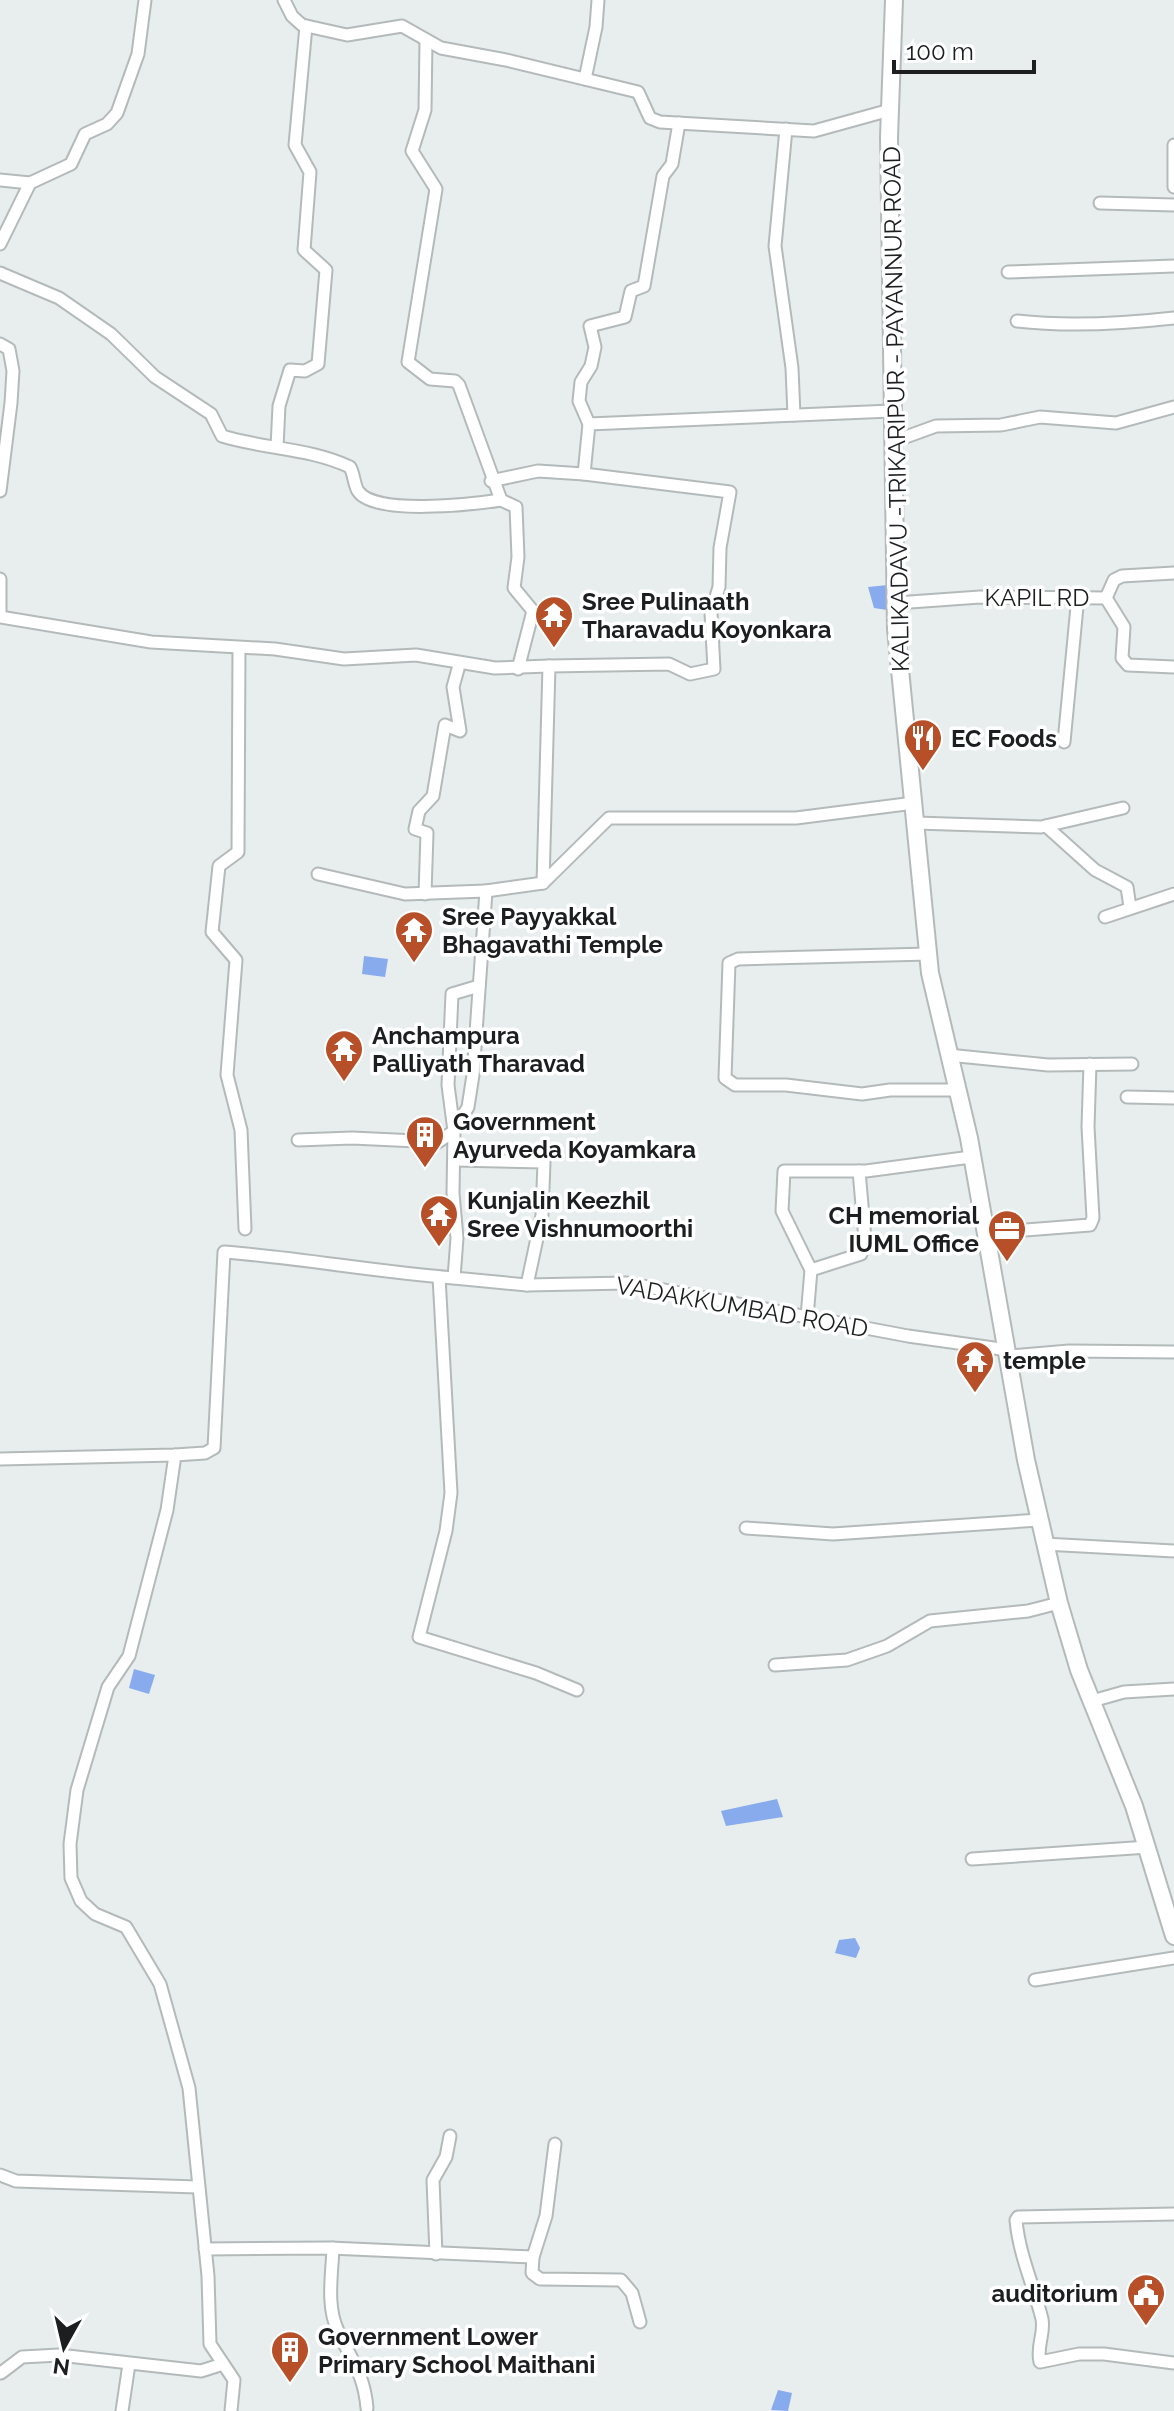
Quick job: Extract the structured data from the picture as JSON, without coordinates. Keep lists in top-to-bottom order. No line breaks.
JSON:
{"streets":{"main road":["KALIKADAVU -TRIKARIPUR - PAYANNUR ROAD"],"street":["KAPIL RD","VADAKKUMBAD ROAD"]},"crossings":[["KALIKADAVU -TRIKARIPUR - PAYANNUR ROAD","KAPIL RD"],["KALIKADAVU -TRIKARIPUR - PAYANNUR ROAD","VADAKKUMBAD ROAD"]],"places":{"temple":["Sree Pulinaath Tharavadu Koyonkara","Sree Payyakkal Bhagavathi Temple","Anchampura Palliyath Tharavad","Kunjalin Keezhil Sree Vishnumoorthi","temple"],"restaurant":["EC Foods"],"building":["Government Ayurveda Koyamkara","Government Lower Primary School Maithani"],"office":["CH memorial IUML Office"],"public building":["auditorium"]},"scale_bar":"100 m","north":"bottom"}
